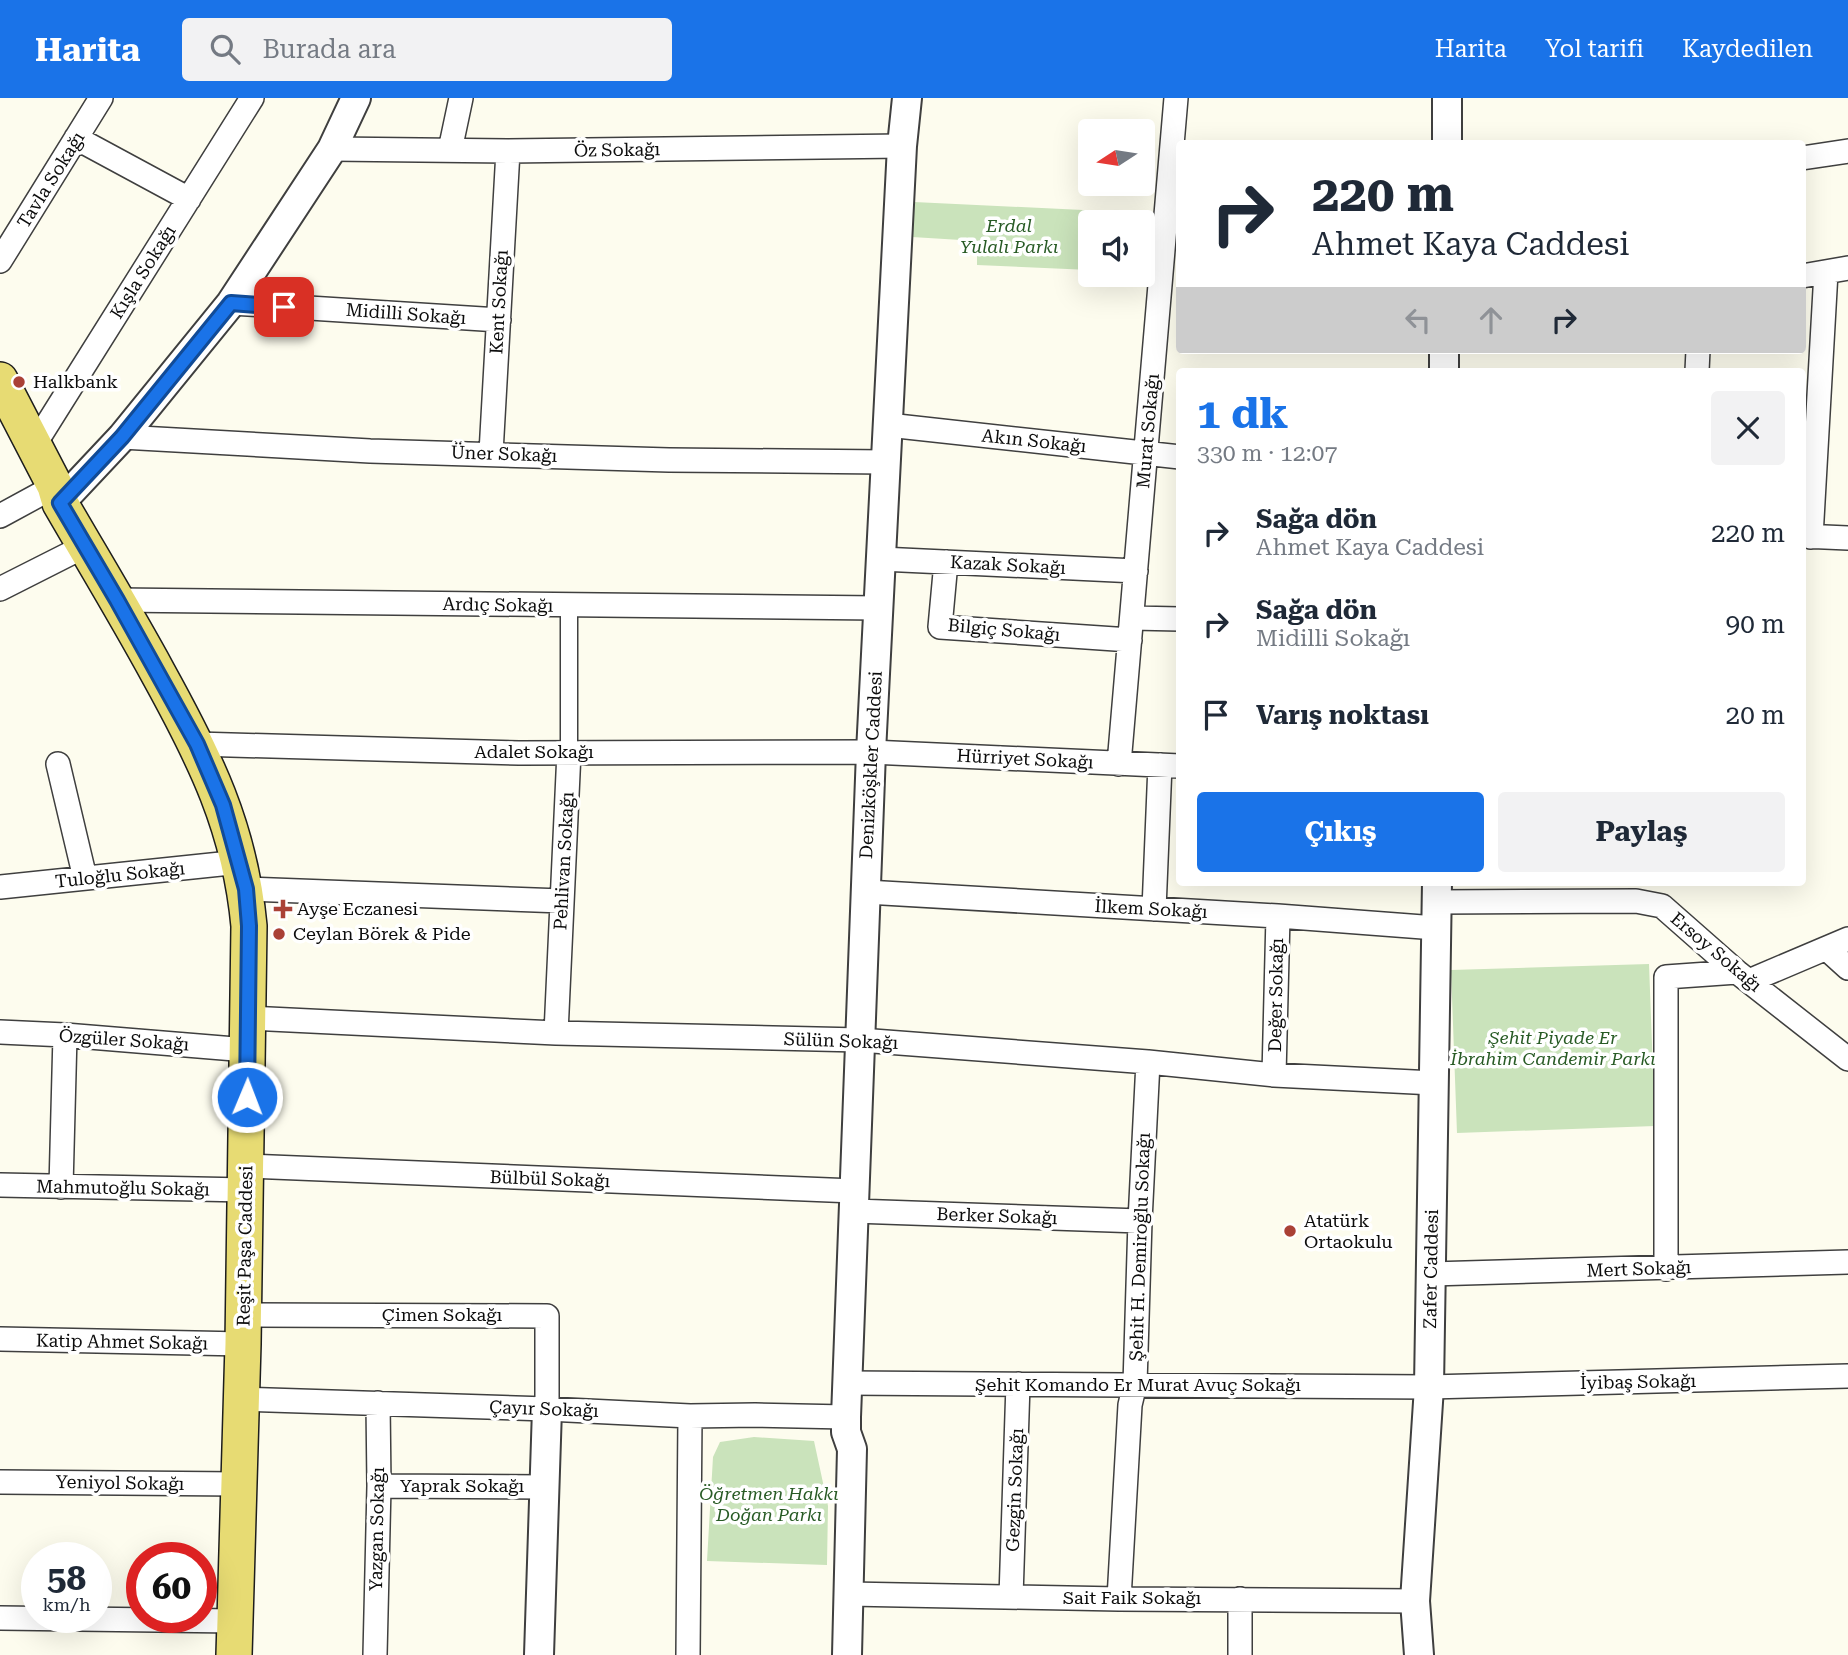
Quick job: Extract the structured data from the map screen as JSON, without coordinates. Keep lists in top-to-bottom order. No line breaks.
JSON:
{"streets":{"main road":["Reşit Paşa Caddesi"],"street":["Öz Sokağı","Tavla Sokağı","Kışla Sokağı","Kent Sokağı","Midilli Sokağı","Murat Sokağı","Akın Sokağı","Üner Sokağı","Kazak Sokağı","Ardıç Sokağı","Bilgiç Sokağı","Adalet Sokağı","Hürriyet Sokağı","Denizköşkler Caddesi","Pehlivan Sokağı","Tuloğlu Sokağı","İlkem Sokağı","Ersoy Sokağı","Değer Sokağı","Özgüler Sokağı","Sülün Sokağı","Bülbül Sokağı","Mahmutoğlu Sokağı","Berker Sokağı","Şehit H. Demiroğlu Sokağı","Zafer Caddesi","Mert Sokağı","Çimen Sokağı","Katip Ahmet Sokağı","İyibaş Sokağı","Şehit Komando Er Murat Avuç Sokağı","Çayır Sokağı","Yeniyol Sokağı","Yaprak Sokağı","Gezgin Sokağı","Yazgan Sokağı","Sait Faik Sokağı"]},"crossings":[["Öz Sokağı","Kent Sokağı"],["Öz Sokağı","Denizköşkler Caddesi"],["Kışla Sokağı","Reşit Paşa Caddesi"],["Kent Sokağı","Midilli Sokağı"],["Kent Sokağı","Üner Sokağı"],["Murat Sokağı","Akın Sokağı"],["Murat Sokağı","Kazak Sokağı"],["Murat Sokağı","Bilgiç Sokağı"],["Murat Sokağı","Hürriyet Sokağı"],["Akın Sokağı","Denizköşkler Caddesi"],["Üner Sokağı","Denizköşkler Caddesi"],["Kazak Sokağı","Bilgiç Sokağı"],["Kazak Sokağı","Denizköşkler Caddesi"],["Ardıç Sokağı","Denizköşkler Caddesi"],["Ardıç Sokağı","Pehlivan Sokağı"],["Ardıç Sokağı","Reşit Paşa Caddesi"],["Adalet Sokağı","Hürriyet Sokağı"],["Adalet Sokağı","Denizköşkler Caddesi"],["Adalet Sokağı","Pehlivan Sokağı"],["Adalet Sokağı","Reşit Paşa Caddesi"],["Hürriyet Sokağı","Denizköşkler Caddesi"],["Denizköşkler Caddesi","İlkem Sokağı"],["Denizköşkler Caddesi","Sülün Sokağı"],["Denizköşkler Caddesi","Bülbül Sokağı"],["Denizköşkler Caddesi","Berker Sokağı"],["Denizköşkler Caddesi","Şehit Komando Er Murat Avuç Sokağı"],["Denizköşkler Caddesi","Çayır Sokağı"],["Denizköşkler Caddesi","Sait Faik Sokağı"],["Pehlivan Sokağı","Tuloğlu Sokağı"],["Pehlivan Sokağı","Sülün Sokağı"],["Tuloğlu Sokağı","Reşit Paşa Caddesi"],["İlkem Sokağı","Ersoy Sokağı"],["İlkem Sokağı","Değer Sokağı"],["İlkem Sokağı","Zafer Caddesi"],["Ersoy Sokağı","Zafer Caddesi"],["Değer Sokağı","Sülün Sokağı"],["Özgüler Sokağı","Sülün Sokağı"],["Özgüler Sokağı","Reşit Paşa Caddesi"],["Sülün Sokağı","Reşit Paşa Caddesi"],["Sülün Sokağı","Şehit H. Demiroğlu Sokağı"],["Sülün Sokağı","Zafer Caddesi"],["Bülbül Sokağı","Mahmutoğlu Sokağı"],["Bülbül Sokağı","Berker Sokağı"],["Bülbül Sokağı","Reşit Paşa Caddesi"],["Mahmutoğlu Sokağı","Reşit Paşa Caddesi"],["Berker Sokağı","Şehit H. Demiroğlu Sokağı"],["Reşit Paşa Caddesi","Çimen Sokağı"],["Reşit Paşa Caddesi","Katip Ahmet Sokağı"],["Reşit Paşa Caddesi","Çayır Sokağı"],["Reşit Paşa Caddesi","Yeniyol Sokağı"],["Şehit H. Demiroğlu Sokağı","Şehit Komando Er Murat Avuç Sokağı"],["Şehit H. Demiroğlu Sokağı","Sait Faik Sokağı"],["Zafer Caddesi","Mert Sokağı"],["Zafer Caddesi","İyibaş Sokağı"],["Zafer Caddesi","Şehit Komando Er Murat Avuç Sokağı"],["Zafer Caddesi","Sait Faik Sokağı"],["Çimen Sokağı","Katip Ahmet Sokağı"],["Çimen Sokağı","Çayır Sokağı"],["İyibaş Sokağı","Şehit Komando Er Murat Avuç Sokağı"],["Şehit Komando Er Murat Avuç Sokağı","Gezgin Sokağı"],["Çayır Sokağı","Yazgan Sokağı"],["Yaprak Sokağı","Yazgan Sokağı"],["Gezgin Sokağı","Sait Faik Sokağı"]],"parks":["Erdal Yulalı Parkı","Şehit Piyade Er İbrahim Candemir Parkı","Öğretmen Hakkı Doğan Parkı"],"places":{"other":["Halkbank","Ceylan Börek & Pide","Atatürk Ortaokulu"],"health":["Ayşe Eczanesi"]},"north":"left","page":{"header":"Harita","search":"Burada ara","nav":["Harita","Yol tarifi","Kaydedilen"],"turn":["220 m","Ahmet Kaya Caddesi"],"heading":["1 dk","330 m · 12:07"],"list":[{"name":"Sağa dön","note":"Ahmet Kaya Caddesi","value":"220 m"},{"name":"Sağa dön","note":"Midilli Sokağı","value":"90 m"},{"name":"Varış noktası","value":"20 m"}],"buttons":["Çıkış","Paylaş"],"speed":"58 km/h","limit":"60"}}
